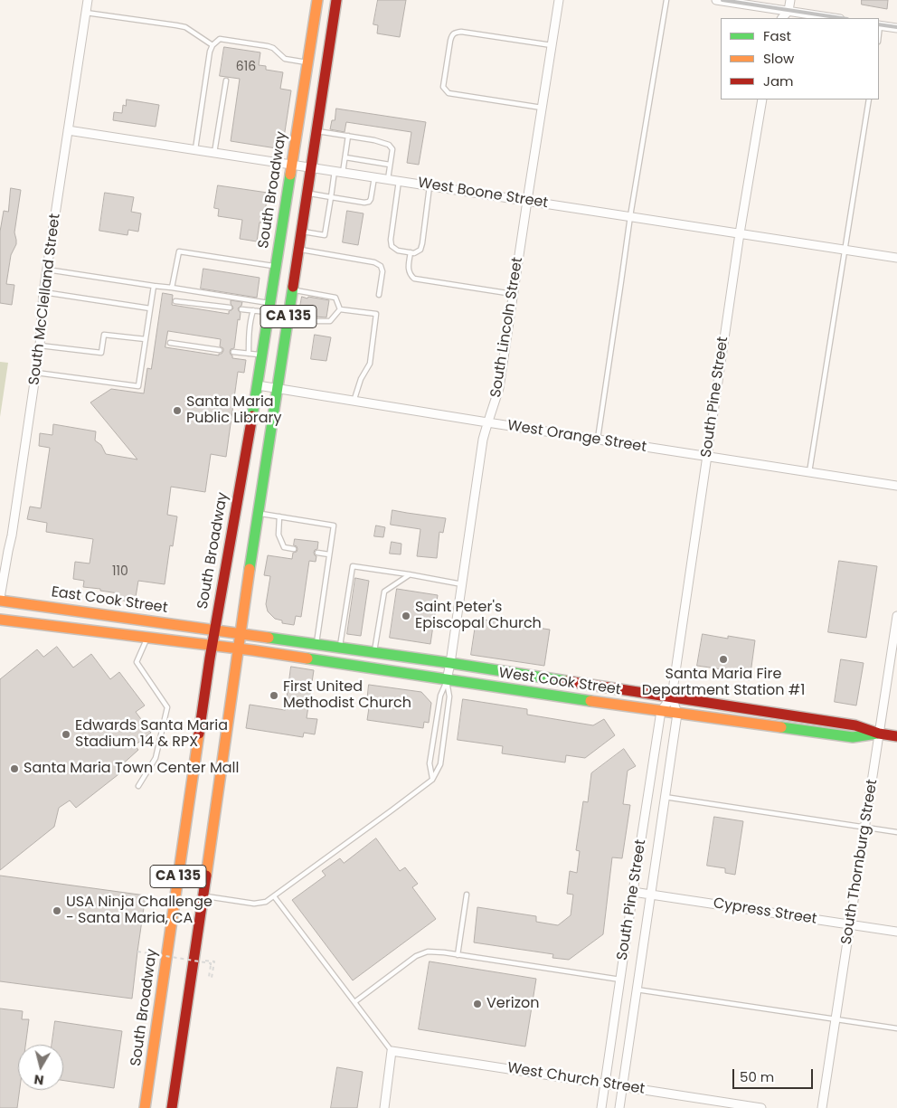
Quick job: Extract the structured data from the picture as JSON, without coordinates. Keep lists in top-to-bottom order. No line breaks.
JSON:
{"streets":{"main road":["South Broadway","CA 135","East Cook Street","West Cook Street"],"street":["West Boone Street","South McClelland Street","South Lincoln Street","South Pine Street","West Orange Street","South Thornburg Street","Cypress Street","West Church Street"]},"crossings":[["South Broadway","West Boone Street"],["South Broadway","West Orange Street"],["South Broadway","East Cook Street"],["South Broadway","West Cook Street"],["West Boone Street","South McClelland Street"],["West Boone Street","CA 135"],["West Boone Street","South Lincoln Street"],["West Boone Street","South Pine Street"],["South McClelland Street","East Cook Street"],["CA 135","West Orange Street"],["CA 135","East Cook Street"],["CA 135","West Cook Street"],["South Lincoln Street","West Orange Street"],["South Lincoln Street","West Cook Street"],["South Pine Street","West Orange Street"],["South Pine Street","West Cook Street"],["South Pine Street","Cypress Street"],["South Pine Street","West Church Street"],["East Cook Street","West Cook Street"],["West Cook Street","South Thornburg Street"],["South Thornburg Street","Cypress Street"]],"places":["Santa Maria Public Library","Saint Peter's Episcopal Church","Santa Maria Fire Department Station #1","First United Methodist Church","Edwards Santa Maria Stadium 14 & RPX","Santa Maria Town Center Mall","USA Ninja Challenge - Santa Maria, CA","Verizon"],"house_numbers":["616","110"],"legend":["Fast","Slow","Jam"],"scale_bar":"50 m","north":"bottom"}
